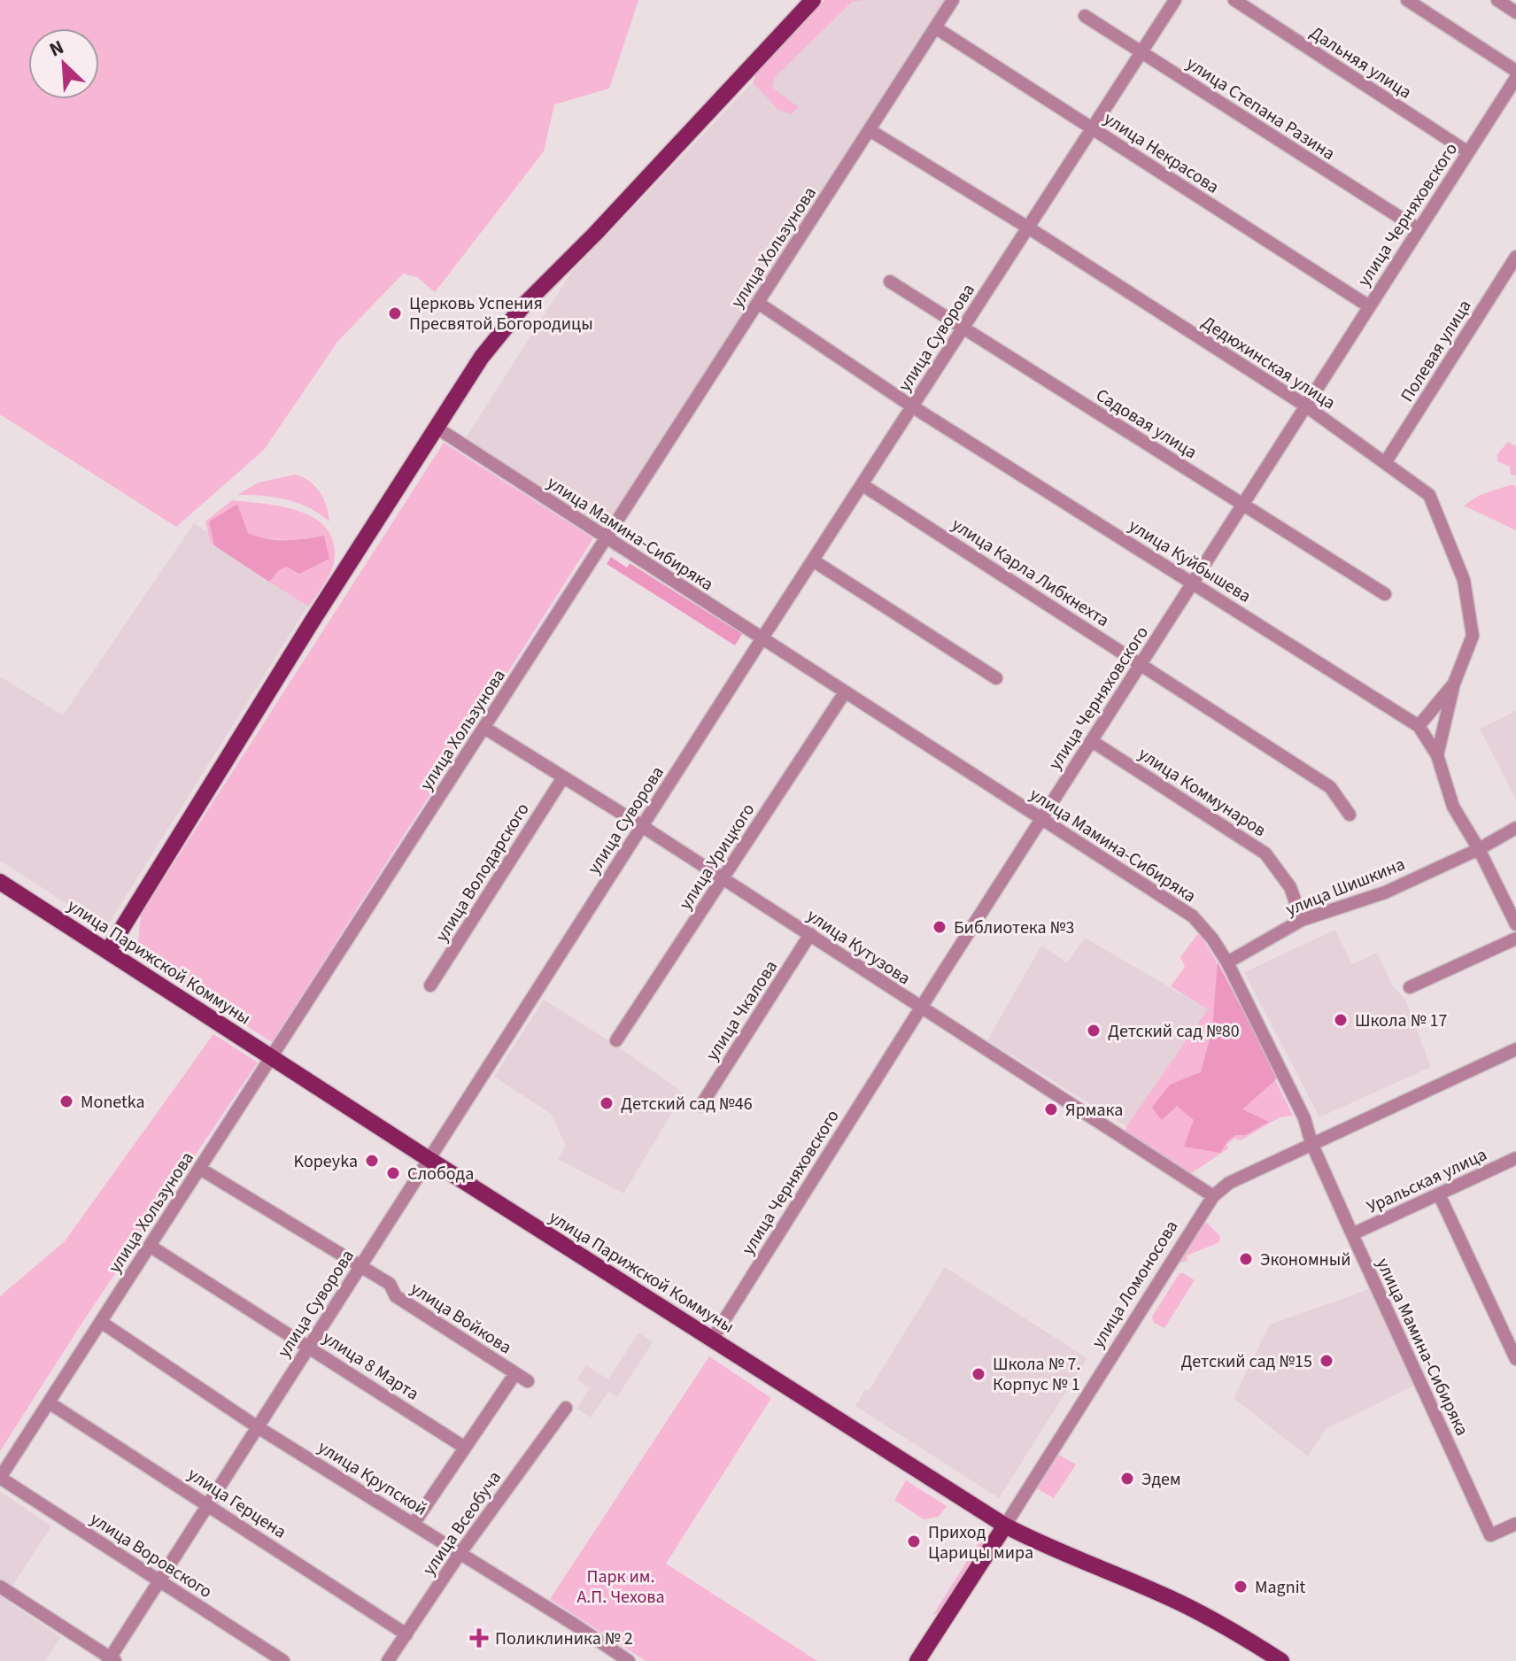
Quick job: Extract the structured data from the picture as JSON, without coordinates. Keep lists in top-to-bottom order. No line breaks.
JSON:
{"streets":{"main road":["улица Парижской Коммуны","улица Ломоносова"],"street":["Дальняя улица","улица Степана Разина","улица Некрасова","улица Черняховского","улица Хользунова","улица Суворова","Полевая улица","Дедюхинская улица","Садовая улица","улица Мамина-Сибиряка","улица Куйбышева","улица Карла Либкнехта","улица Коммунаров","улица Урицкого","улица Володарского","улица Шишкина","улица Кутузова","улица Чкалова","Уральская улица","улица Войкова","улица 8 Марта","улица Крупской","улица Герцена","улица Всеобуча","улица Воровского"]},"crossings":[["Дальняя улица","улица Черняховского"],["улица Степана Разина","улица Черняховского"],["улица Степана Разина","улица Суворова"],["улица Некрасова","улица Черняховского"],["улица Некрасова","улица Хользунова"],["улица Некрасова","улица Суворова"],["улица Черняховского","Дедюхинская улица"],["улица Черняховского","Садовая улица"],["улица Черняховского","улица Мамина-Сибиряка"],["улица Черняховского","улица Куйбышева"],["улица Черняховского","улица Карла Либкнехта"],["улица Черняховского","улица Коммунаров"],["улица Черняховского","улица Кутузова"],["улица Черняховского","улица Парижской Коммуны"],["улица Хользунова","Дедюхинская улица"],["улица Хользунова","улица Мамина-Сибиряка"],["улица Хользунова","улица Куйбышева"],["улица Хользунова","улица Кутузова"],["улица Хользунова","улица Парижской Коммуны"],["улица Хользунова","улица Войкова"],["улица Хользунова","улица 8 Марта"],["улица Хользунова","улица Крупской"],["улица Хользунова","улица Герцена"],["улица Хользунова","улица Воровского"],["улица Суворова","Дедюхинская улица"],["улица Суворова","Садовая улица"],["улица Суворова","улица Мамина-Сибиряка"],["улица Суворова","улица Куйбышева"],["улица Суворова","улица Карла Либкнехта"],["улица Суворова","улица Кутузова"],["улица Суворова","улица Парижской Коммуны"],["улица Суворова","улица Войкова"],["улица Суворова","улица 8 Марта"],["улица Суворова","улица Крупской"],["улица Суворова","улица Герцена"],["улица Суворова","улица Воровского"],["Полевая улица","Дедюхинская улица"],["Дедюхинская улица","улица Куйбышева"],["улица Мамина-Сибиряка","улица Урицкого"],["улица Мамина-Сибиряка","улица Шишкина"],["улица Мамина-Сибиряка","Уральская улица"],["улица Мамина-Сибиряка","улица Ломоносова"],["улица Куйбышева","улица Шишкина"],["улица Коммунаров","улица Шишкина"],["улица Урицкого","улица Кутузова"],["улица Володарского","улица Кутузова"],["улица Кутузова","улица Чкалова"],["улица Кутузова","улица Ломоносова"],["улица Парижской Коммуны","улица Ломоносова"],["улица Крупской","улица Всеобуча"],["улица Герцена","улица Всеобуча"]],"parks":["Парк им. А.П. Чехова"],"places":{"other":["Церковь Успения Пресвятой Богородицы","Библиотека №3","Школа № 17","Детский сад №80","Monetka","Детский сад №46","Ярмака","Kopeyka","Слобода","Экономный","Детский сад №15","Школа № 7. Корпус № 1","Эдем","Приход Царицы мира","Magnit"],"health":["Поликлиника № 2"]},"north":"top left"}
